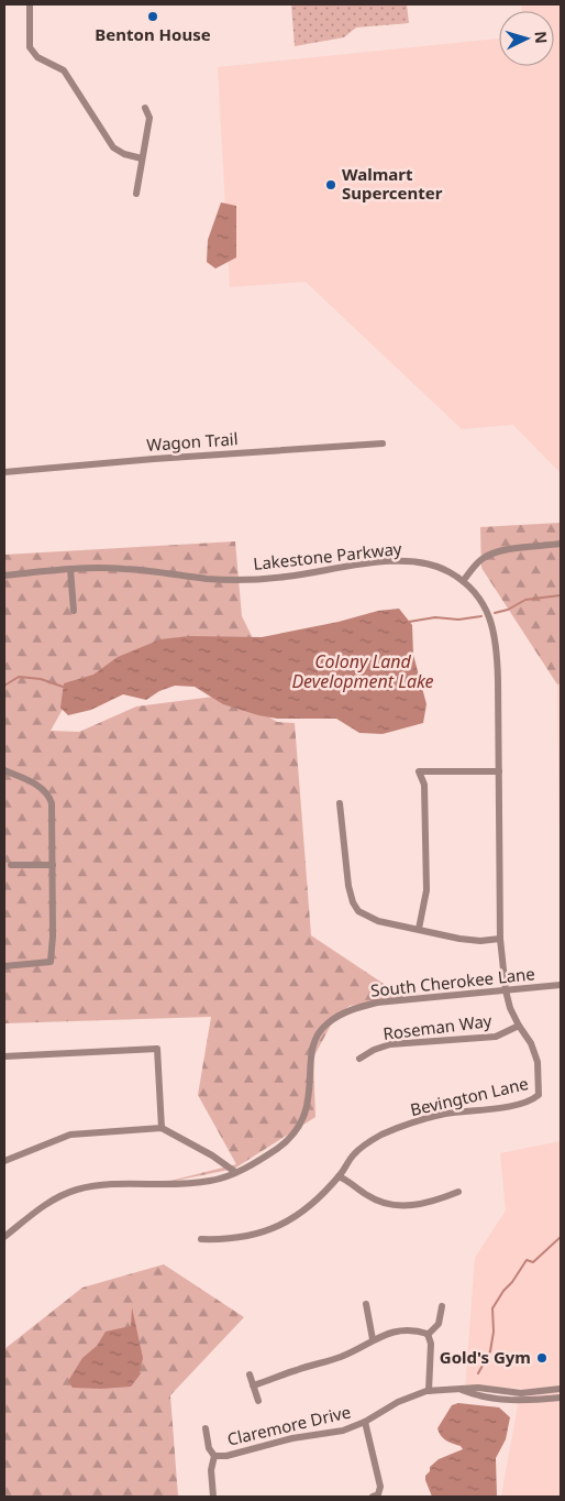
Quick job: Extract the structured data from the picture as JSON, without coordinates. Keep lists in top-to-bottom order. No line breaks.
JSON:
{"streets":{"street":["Wagon Trail","Lakestone Parkway","South Cherokee Lane","Roseman Way","Bevington Lane","Claremore Drive"]},"crossings":[["Lakestone Parkway","South Cherokee Lane"],["Lakestone Parkway","Bevington Lane"],["South Cherokee Lane","Bevington Lane"],["Roseman Way","Bevington Lane"]],"water":["Colony Land Development Lake"],"places":["Benton House","Walmart Supercenter","Gold's Gym"],"north":"right"}
